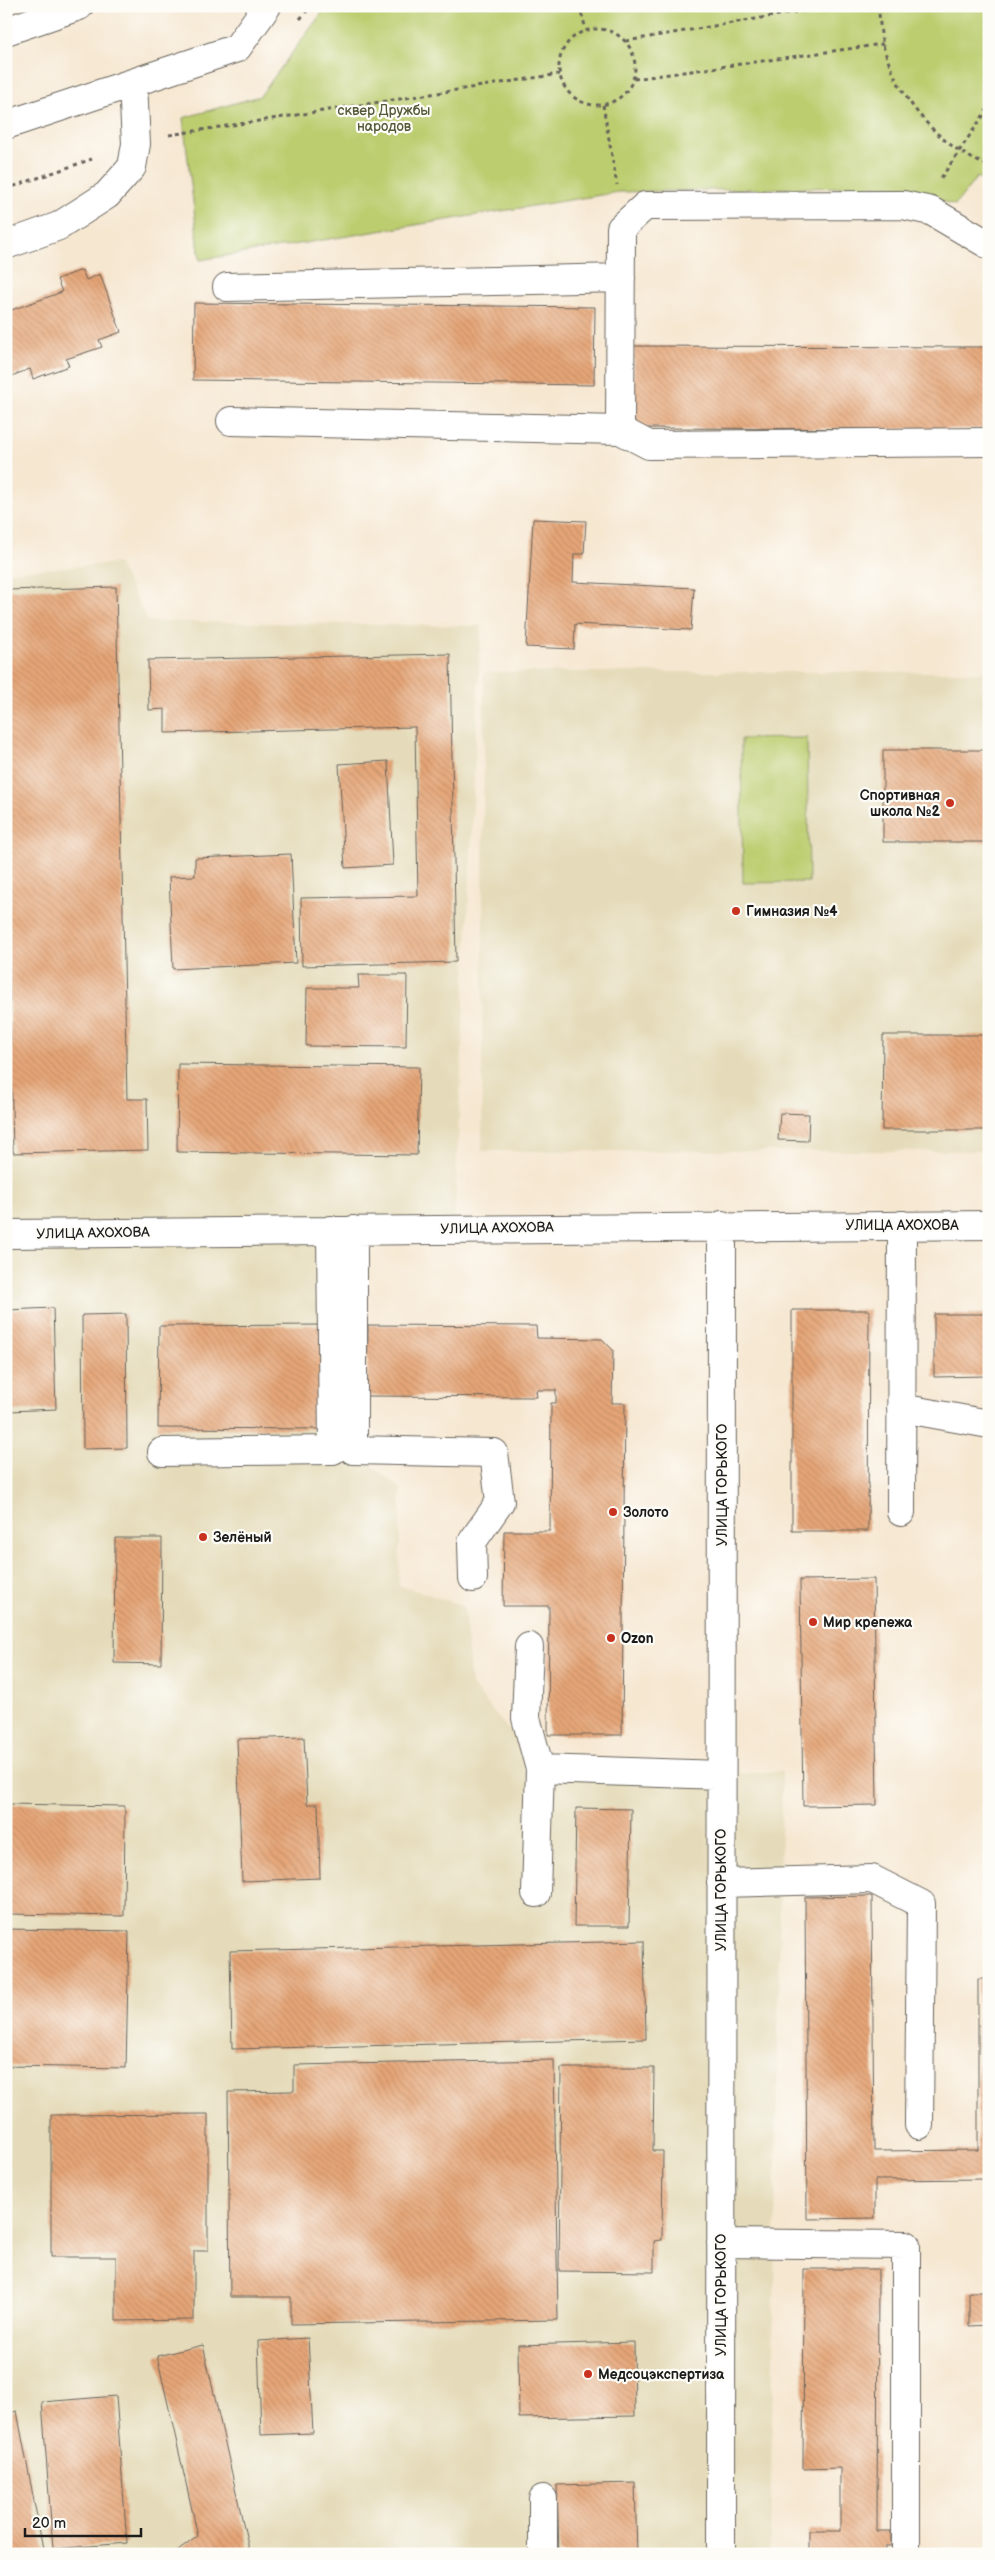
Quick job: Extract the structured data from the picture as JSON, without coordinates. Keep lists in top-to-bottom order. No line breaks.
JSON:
{"streets":{"street":["УЛИЦА АХОХОВА","УЛИЦА ГОРЬКОГО"]},"crossings":[["УЛИЦА АХОХОВА","УЛИЦА ГОРЬКОГО"]],"parks":["сквер Дружбы народов"],"places":["Спортивная школа №2","Гимназия №4","Золото","Зелёный","Мир крепежа","Ozon","Медсоцэкспертиза"],"scale_bar":"20 m"}
